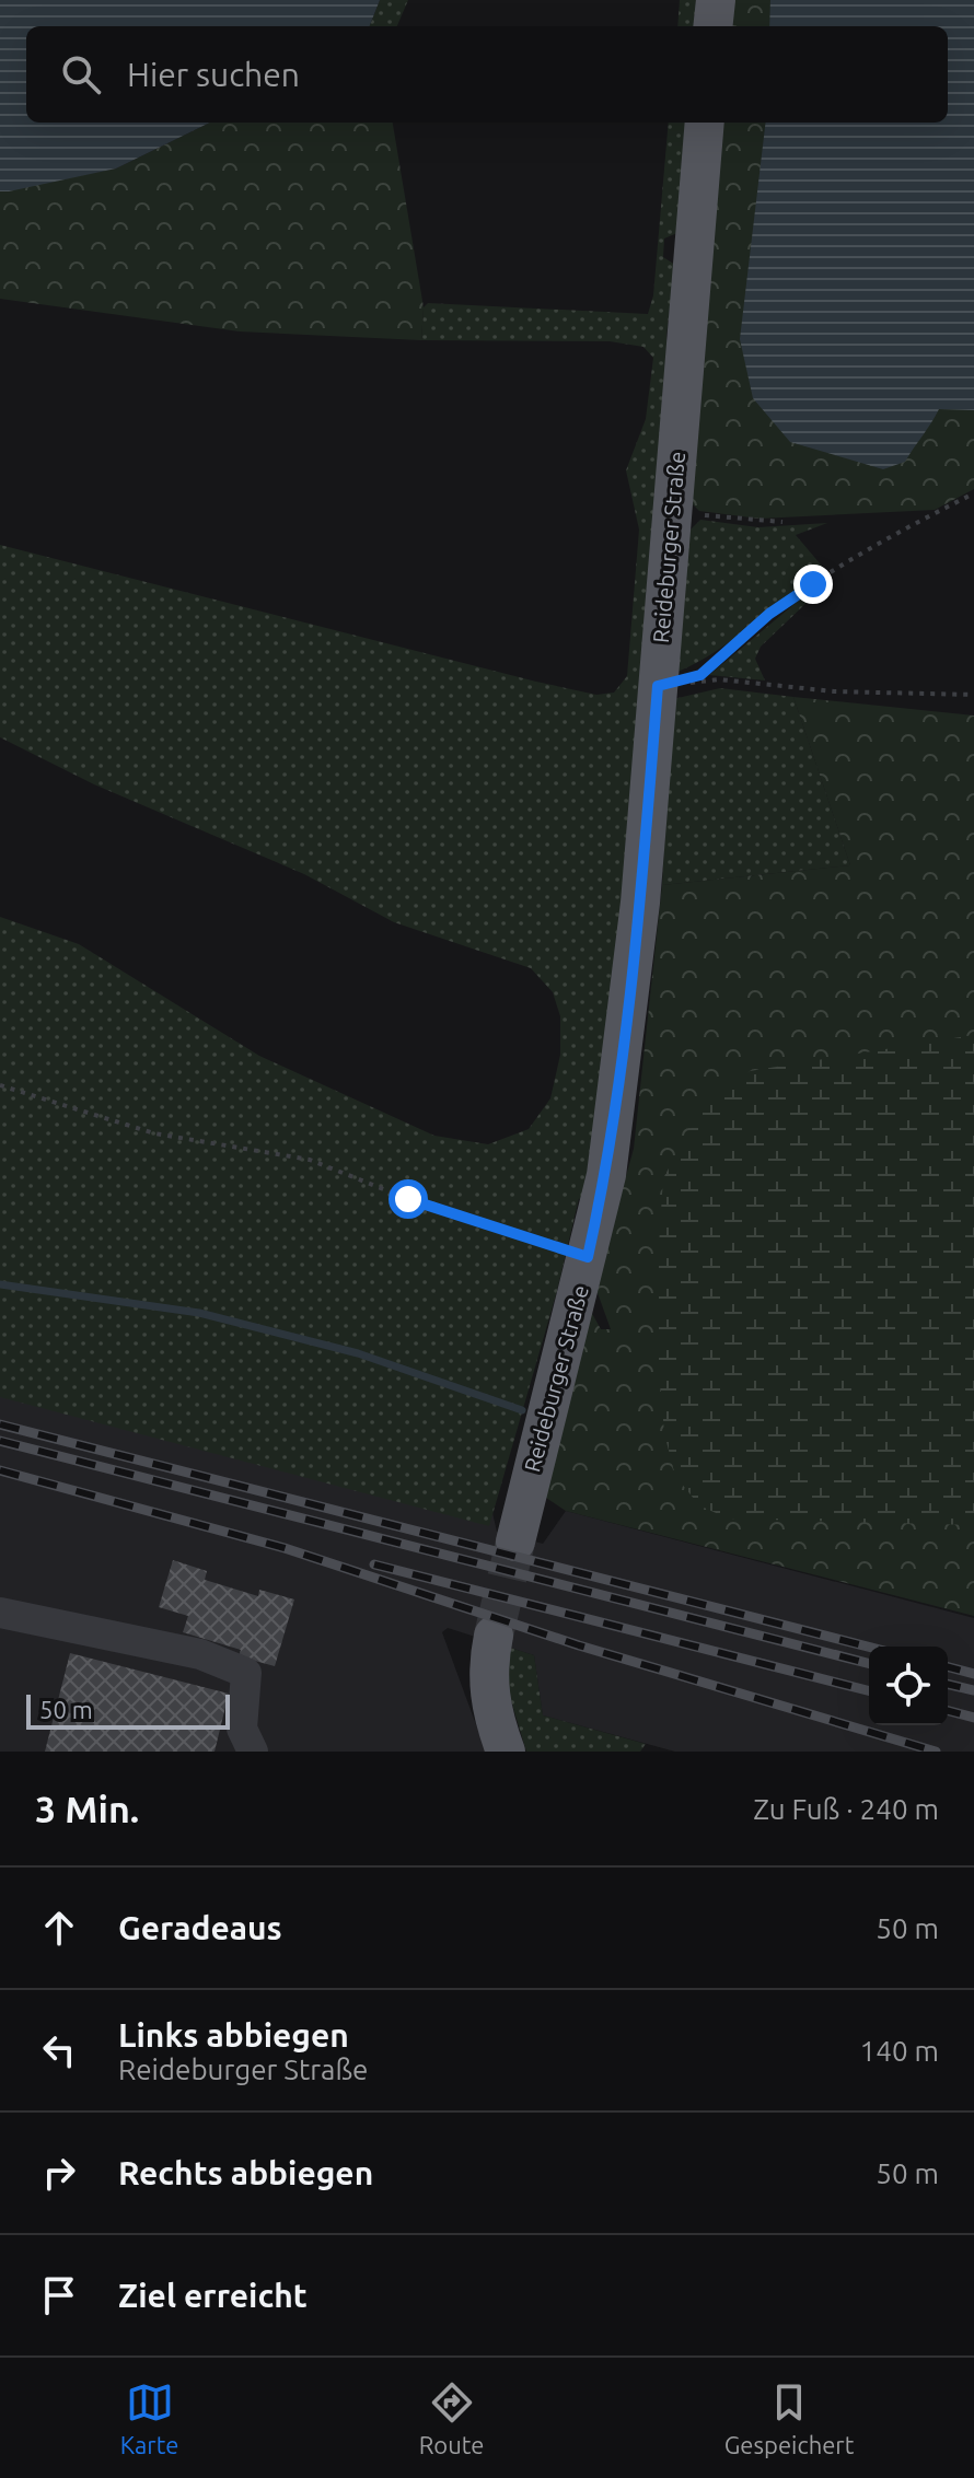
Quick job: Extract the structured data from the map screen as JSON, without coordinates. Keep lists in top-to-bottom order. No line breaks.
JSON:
{"streets":{"main road":["Reideburger Straße"]},"scale_bar":"50 m","page":{"search":"Hier suchen","scale":"50 m","heading":["3 Min.","Zu Fuß · 240 m"],"list":[["Geradeaus","50 m"],["Links abbiegen","Reideburger Straße","140 m"],["Rechts abbiegen","50 m"],"Ziel erreicht"],"nav":["Karte","Route","Gespeichert"]}}
